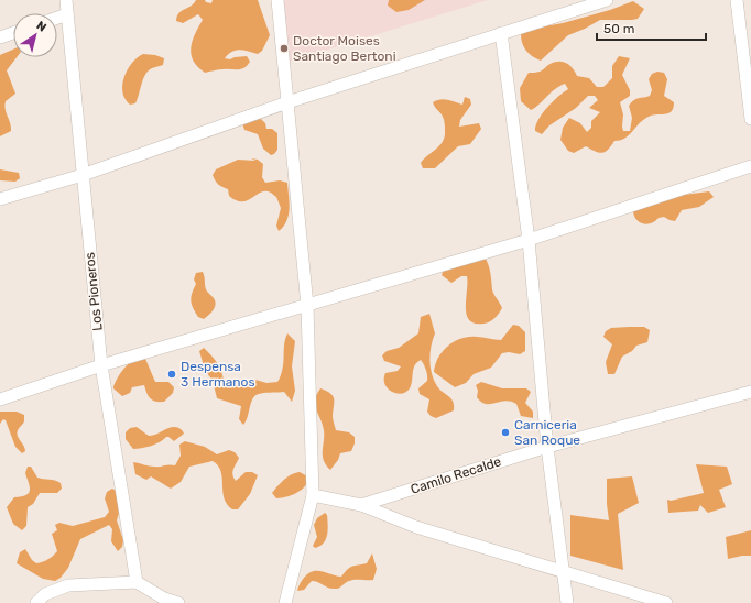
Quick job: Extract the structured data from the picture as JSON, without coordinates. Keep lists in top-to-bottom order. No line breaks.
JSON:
{"streets":{"street":["Los Pioneros","Camilo Recalde"]},"places":["Doctor Moises Santiago Bertoni","Despensa 3 Hermanos","Carniceria San Roque"],"scale_bar":"50 m","north":"top right"}
